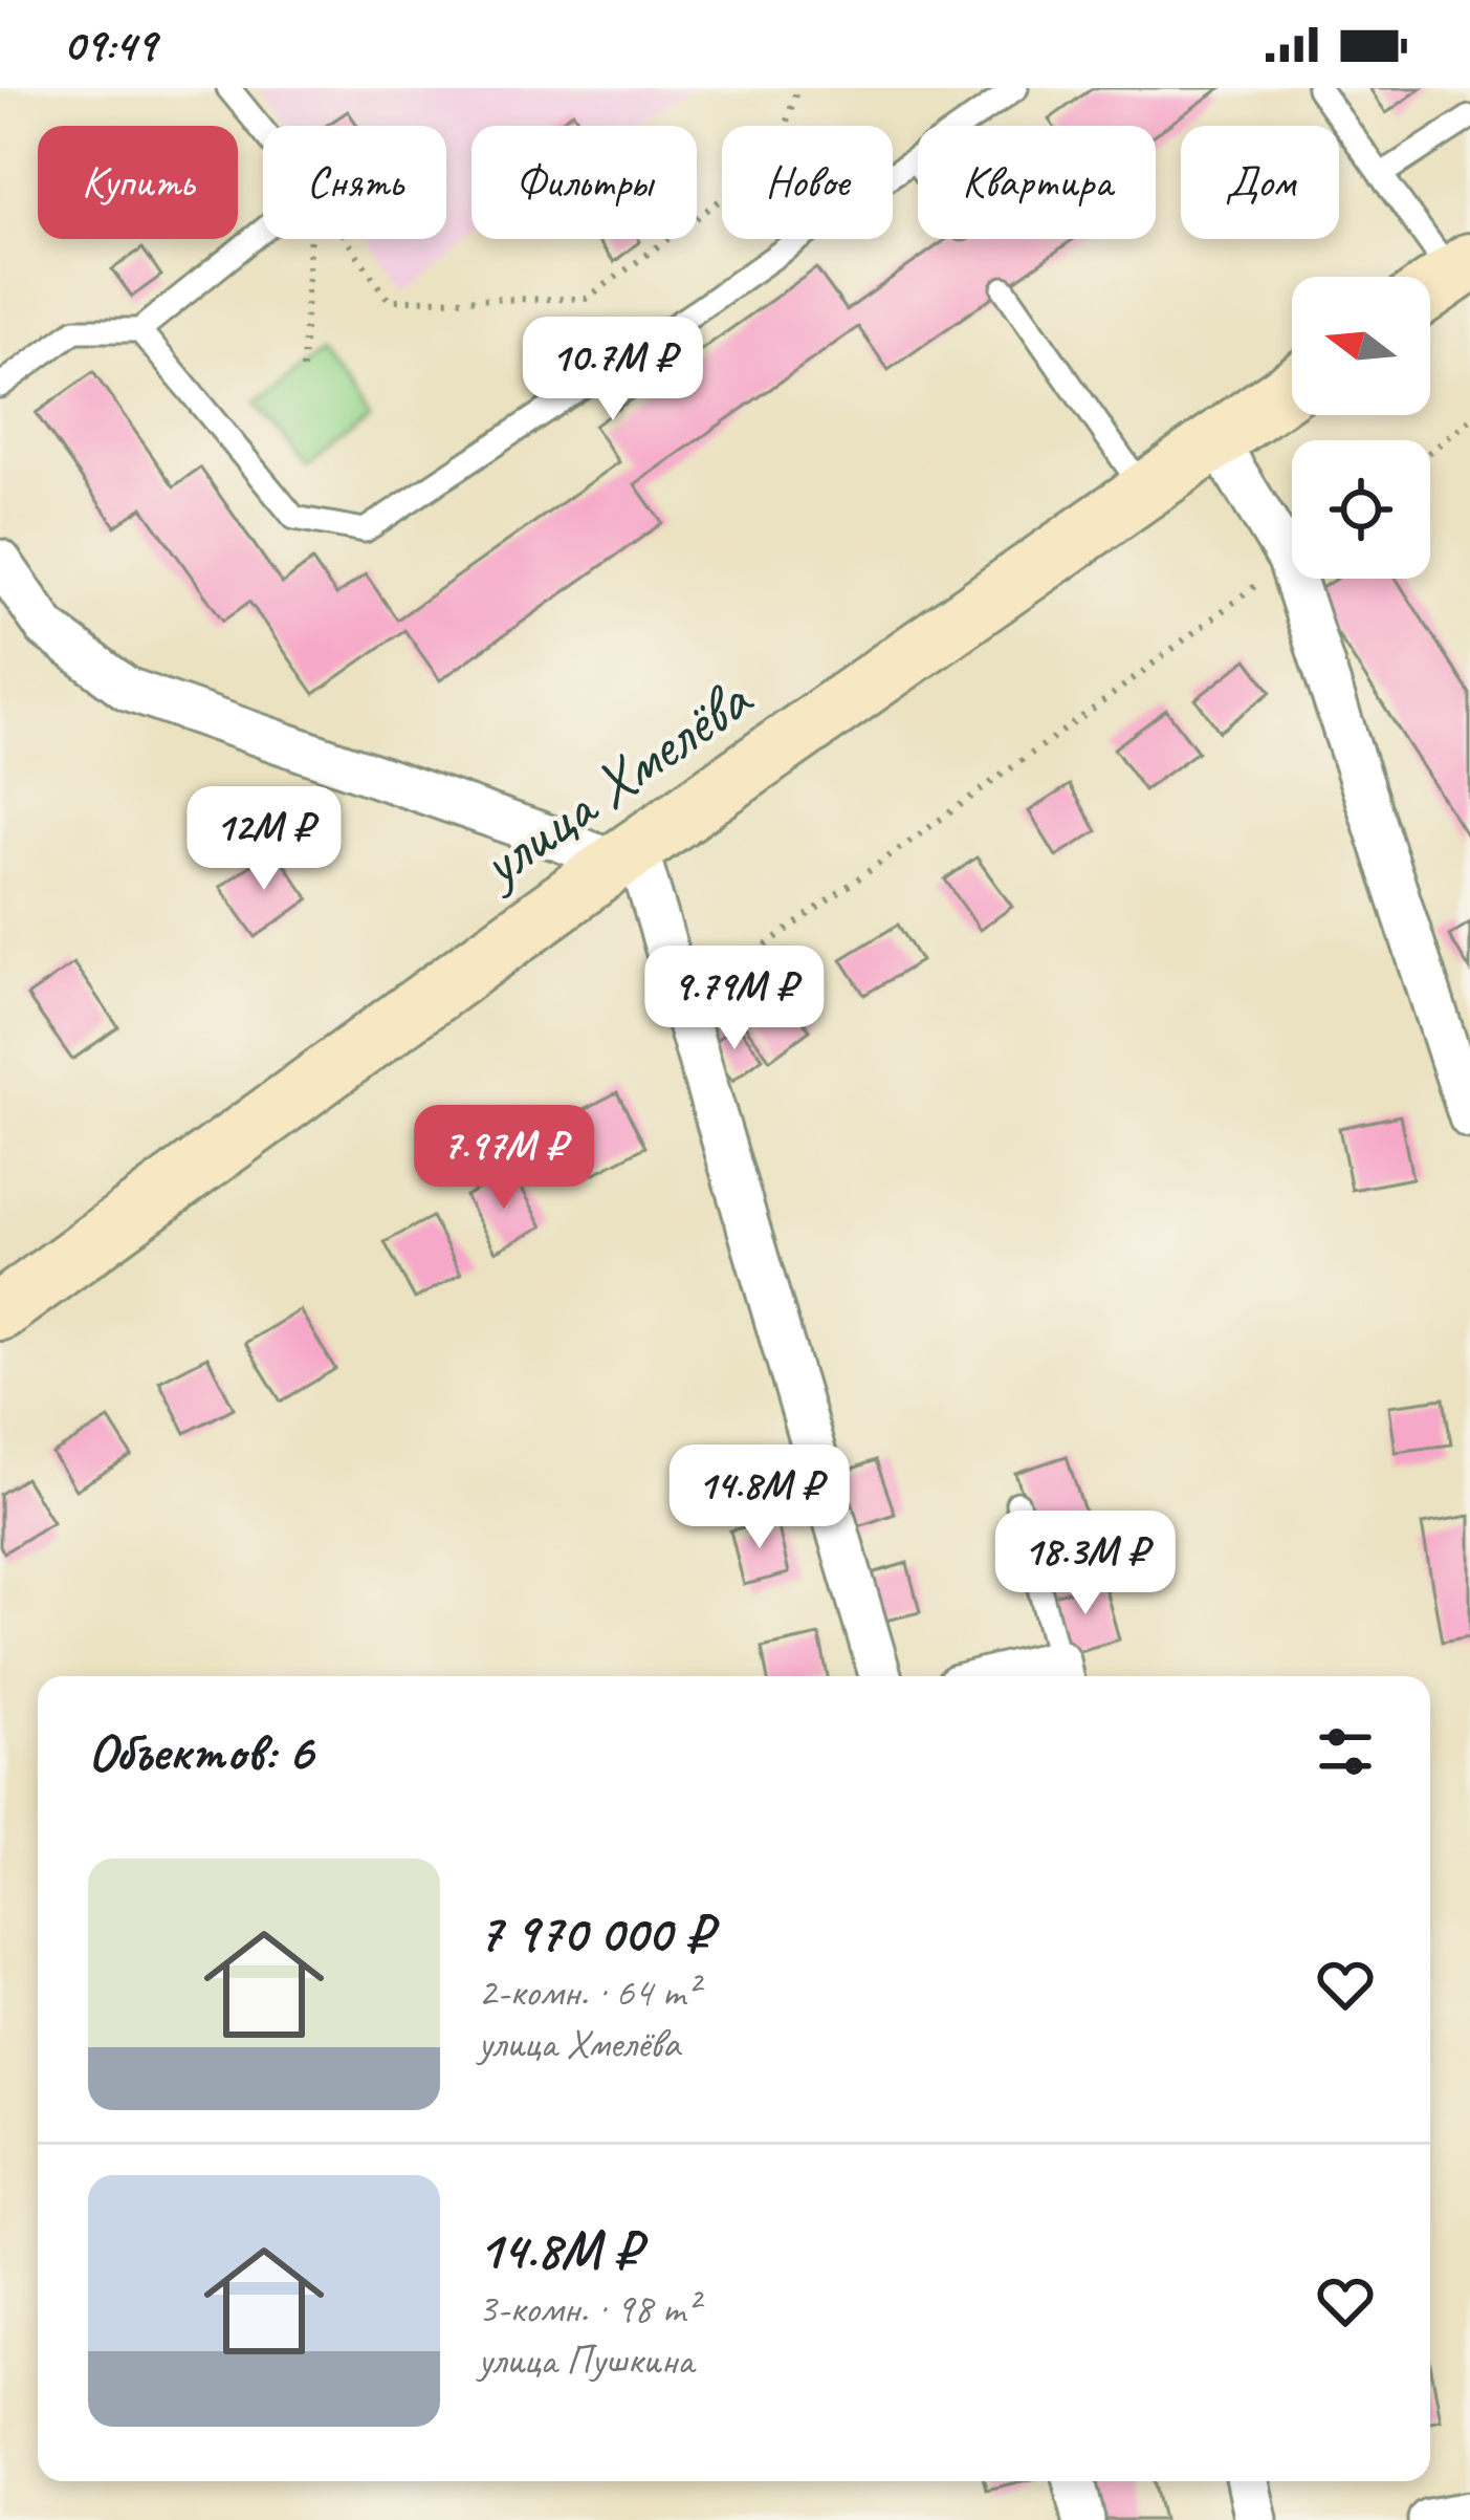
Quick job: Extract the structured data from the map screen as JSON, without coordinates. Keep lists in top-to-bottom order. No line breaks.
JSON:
{"streets":{"main road":["улица Хмелёва"]},"north":"left","page":{"status":"09:49","chip":["Купить","Снять","Фильтры","Новое","Квартира","Дом"],"price":["10.7M ₽","12M ₽","9.79M ₽","7.97M ₽","14.8M ₽","18.3M ₽"],"heading":"Объектов: 6","list":[{"name":"7 970 000 ₽","note":"2-комн. · 64 m² · улица Хмелёва"},{"name":"14.8M ₽","note":"3-комн. · 98 m² · улица Пушкина"}]}}
